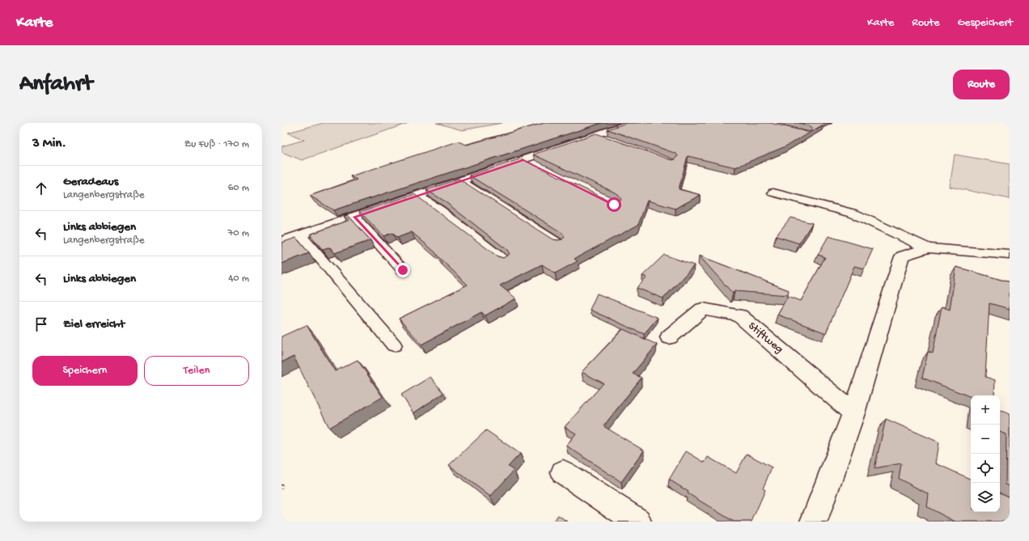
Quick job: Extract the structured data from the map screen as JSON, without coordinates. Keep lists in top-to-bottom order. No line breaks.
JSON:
{"streets":{"street":["Stiftweg"]},"page":{"header":"Karte","nav":["Karte","Route","Gespeichert"],"buttons":["Route",["Speichern","Teilen"]],"title":"Anfahrt","heading":["3 Min.","Zu Fuß · 170 m"],"list":[["Geradeaus","Langenbergstraße","60 m"],["Links abbiegen","Langenbergstraße","70 m"],["Links abbiegen","40 m"],"Ziel erreicht"],"map_buttons":["+","−"]}}
